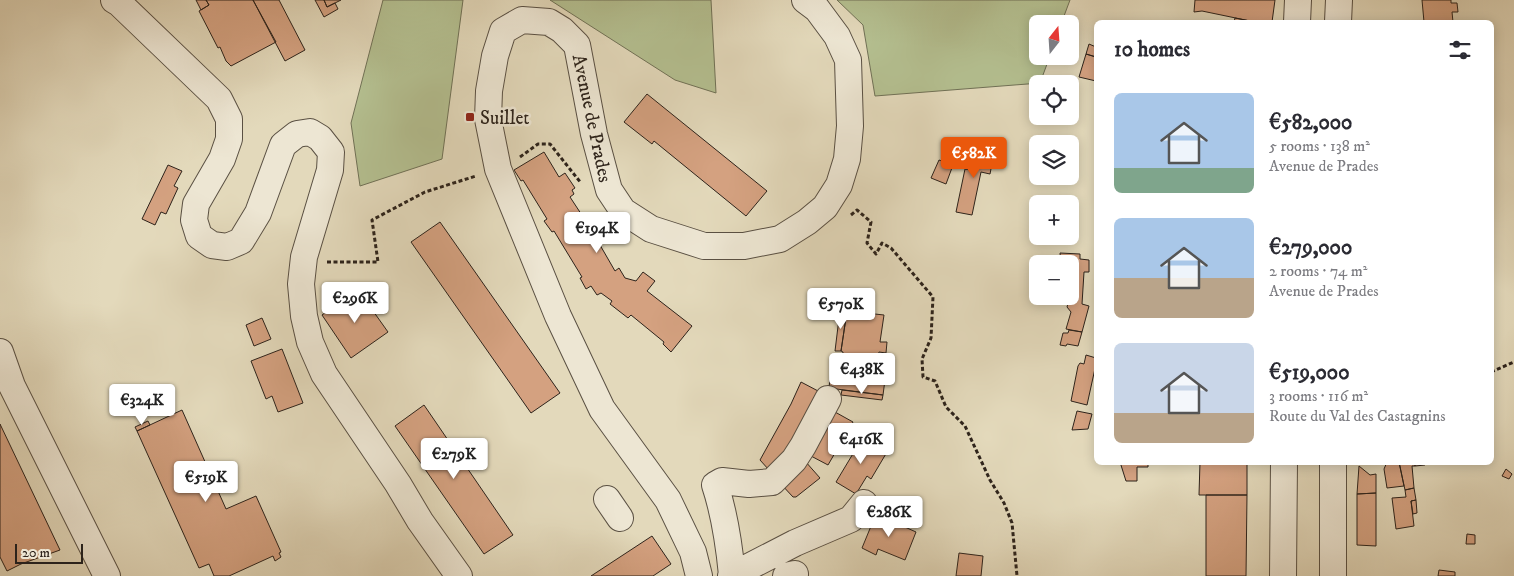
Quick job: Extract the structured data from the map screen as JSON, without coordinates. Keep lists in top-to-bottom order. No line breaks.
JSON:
{"streets":{"street":["Avenue de Prades"]},"places":{"transit":["Suillet"]},"scale_bar":"20 m","north":"top","page":{"map_buttons":["+","−"],"heading":"10 homes","list":[{"name":"€582,000","note":"5 rooms · 138 m² · Avenue de Prades"},{"name":"€279,000","note":"2 rooms · 74 m² · Avenue de Prades"},{"name":"€519,000","note":"3 rooms · 116 m² · Route du Val des Castagnins"}],"price":["€582K","€194K","€296K","€570K","€438K","€324K","€416K","€279K","€519K","€286K"],"scale":"20 m"}}
